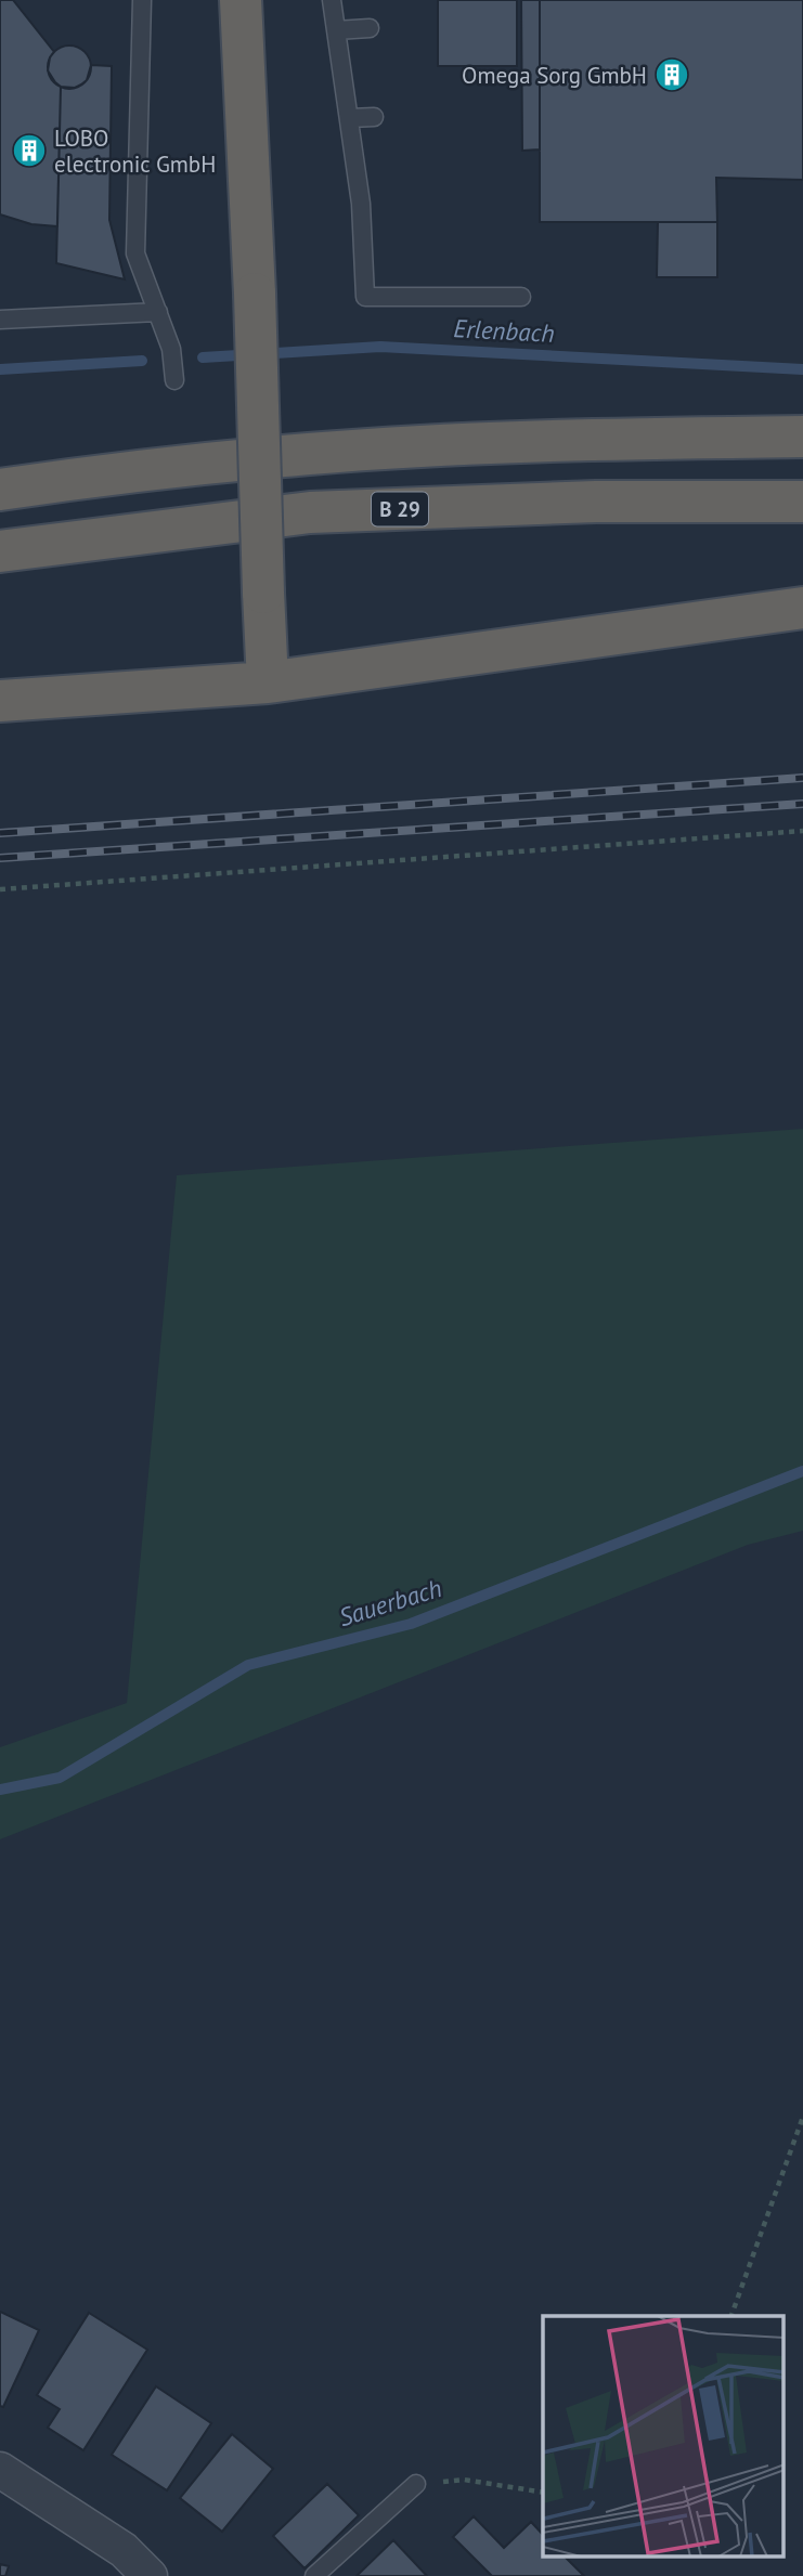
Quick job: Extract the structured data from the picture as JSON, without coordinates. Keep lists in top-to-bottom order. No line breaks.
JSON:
{"streets":{"highway":["B 29"]},"water":["Erlenbach","Sauerbach"],"places":{"building":["Omega Sorg GmbH","LOBO electronic GmbH"]}}
